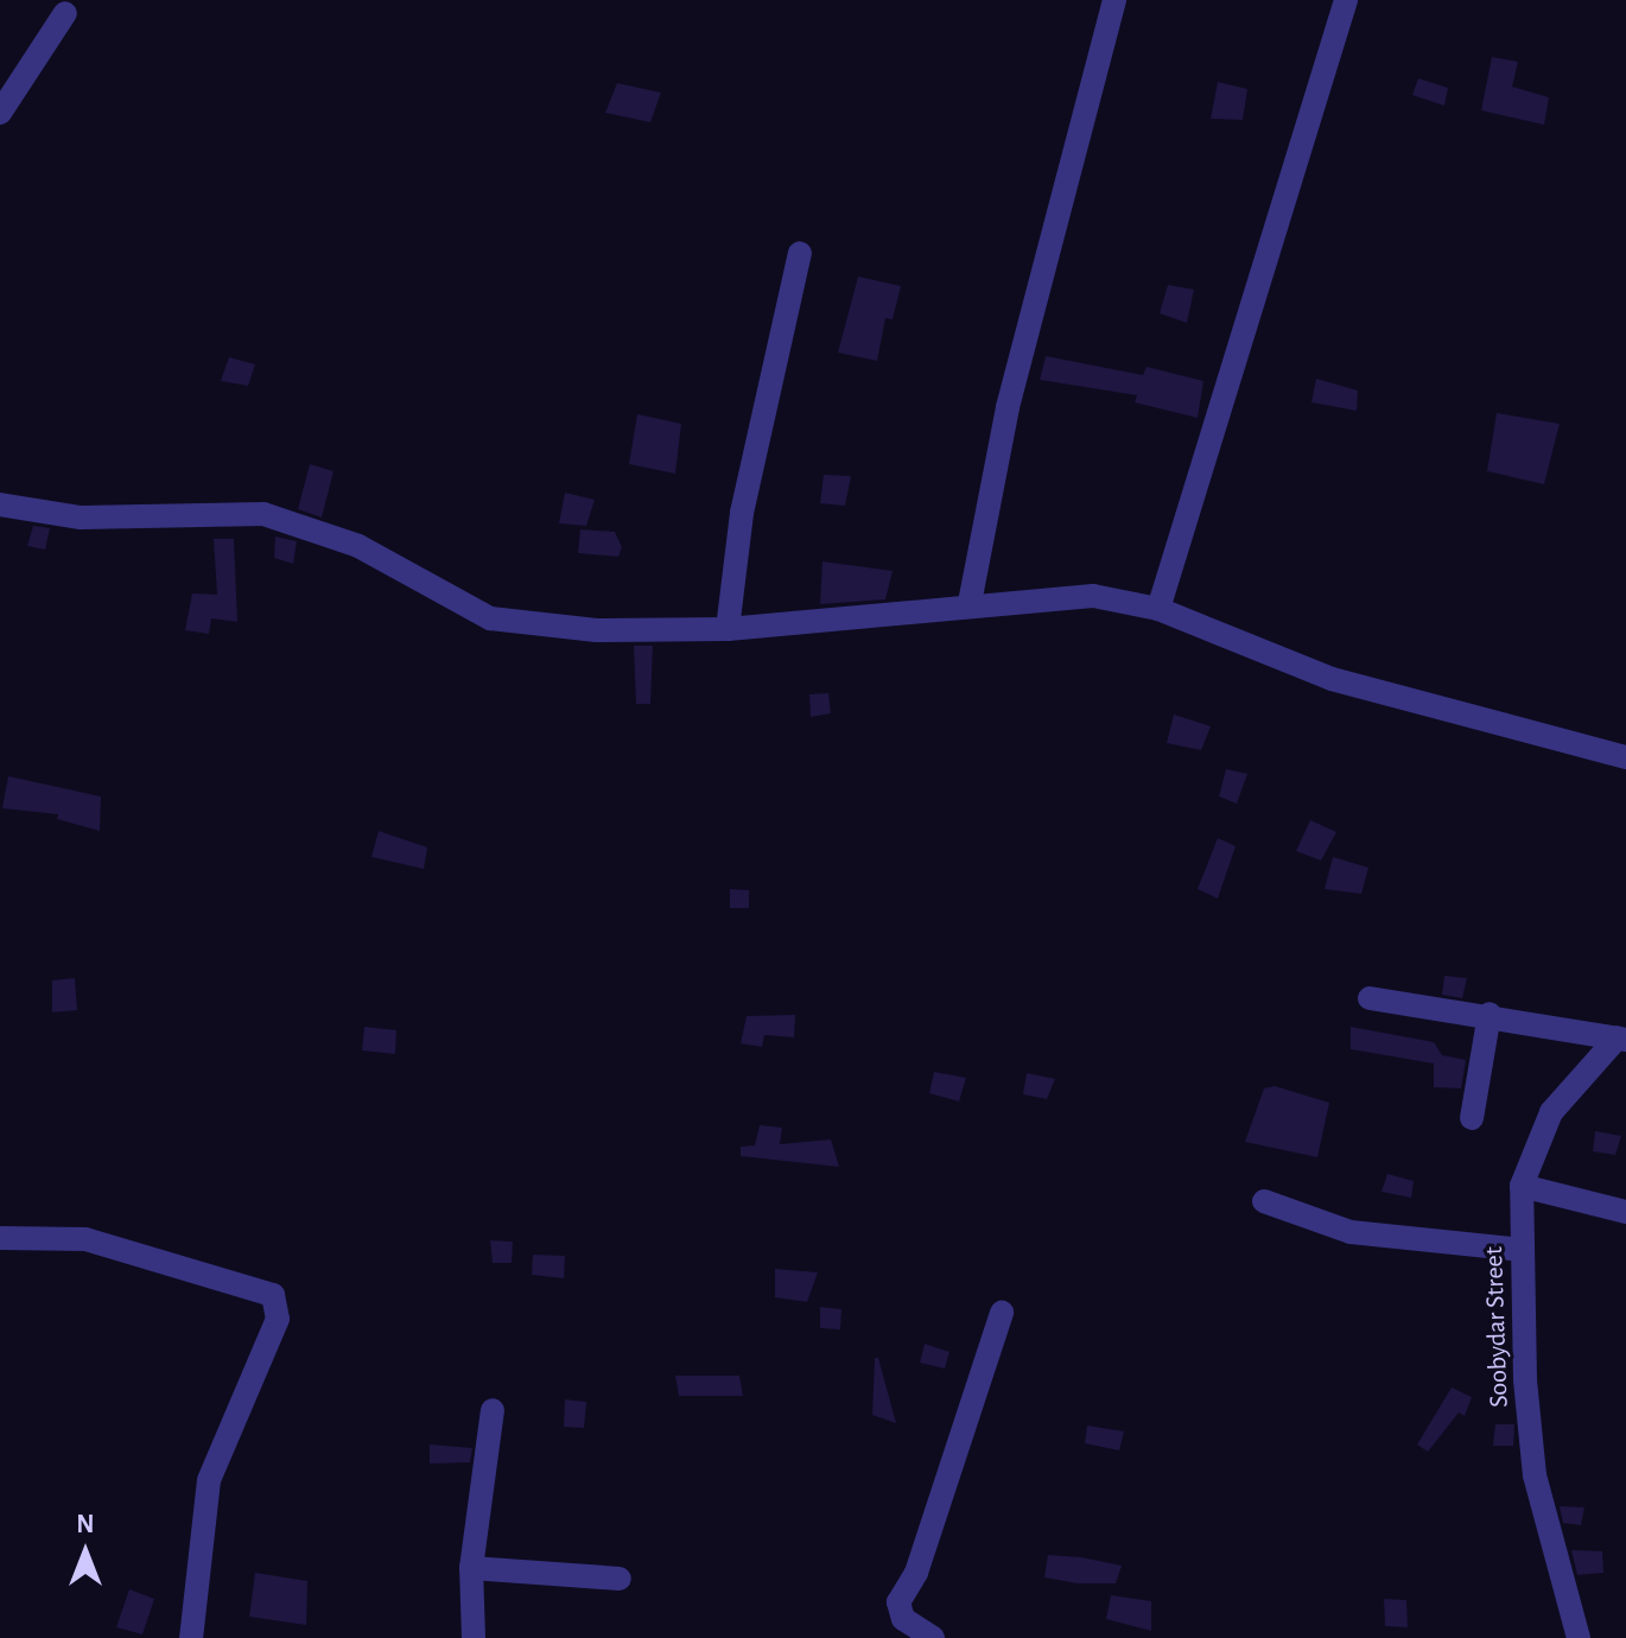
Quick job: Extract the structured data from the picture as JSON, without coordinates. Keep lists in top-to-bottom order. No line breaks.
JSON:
{"streets":{"street":["Soobydar Street"]},"north":"top"}
